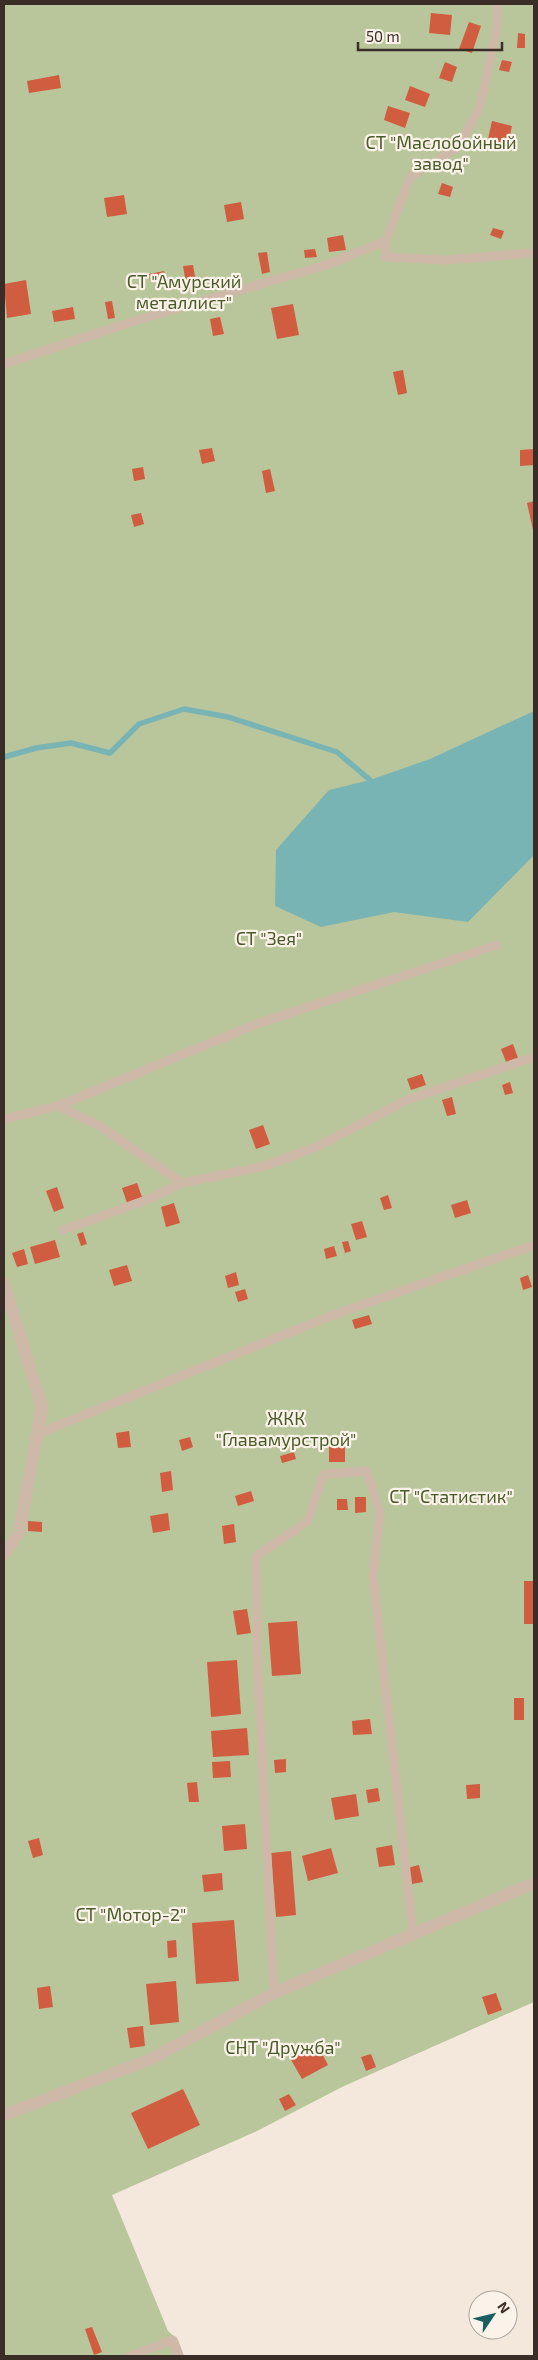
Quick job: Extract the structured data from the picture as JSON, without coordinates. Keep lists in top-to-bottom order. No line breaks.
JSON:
{"parks":["СТ \"Маслобойный завод\"","СТ \"Амурский металлист\"","СТ \"Зея\"","ЖКК \"Главамурстрой\"","СТ \"Статистик\"","СТ \"Мотор-2\"","СНТ \"Дружба\""],"scale_bar":"50 m","north":"top right"}
